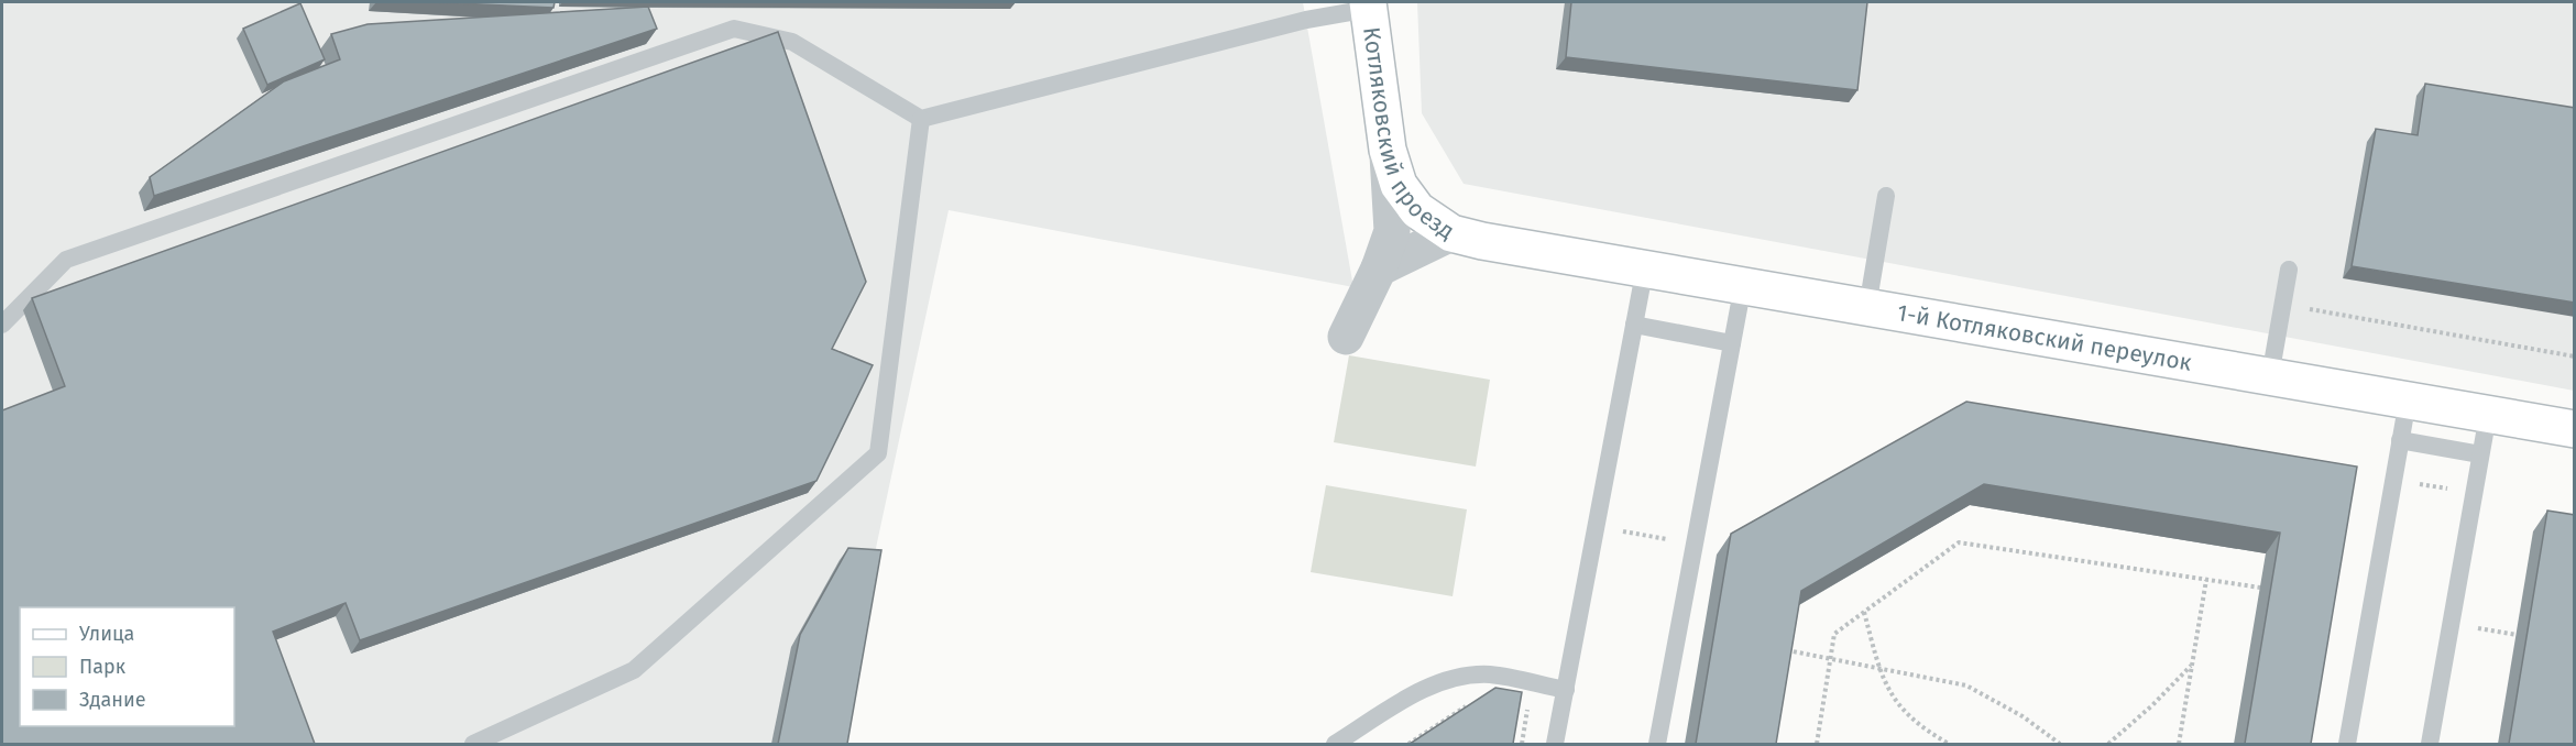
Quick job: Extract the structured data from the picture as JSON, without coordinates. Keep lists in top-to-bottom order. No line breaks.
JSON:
{"streets":{"street":["Котляковский проезд","1-й Котляковский переулок"]},"crossings":[["Котляковский проезд","1-й Котляковский переулок"]],"legend":["Улица","Парк","Здание"]}
